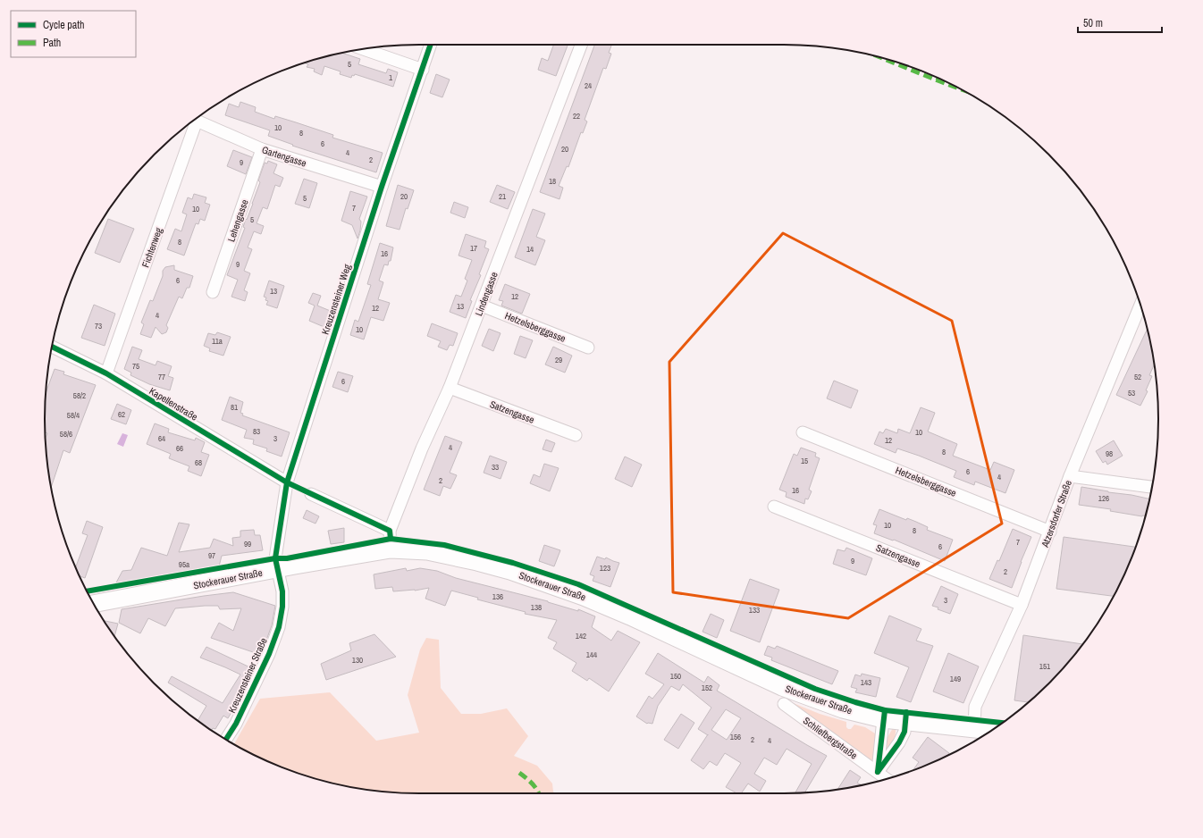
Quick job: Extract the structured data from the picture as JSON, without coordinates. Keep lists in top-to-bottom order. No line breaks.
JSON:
{"streets":{"street":["Gartengasse","Lehengasse","Fichtenweg","Lindengasse","Kreuzensteiner Weg","Hetzelsberggasse","Kapellenstraße","Satzengasse","Atzersdorfer Straße","Stockerauer Straße","Kreuzensteiner Straße","Schliefbergstraße"]},"crossings":[["Gartengasse","Lehengasse"],["Gartengasse","Kreuzensteiner Weg"],["Fichtenweg","Kapellenstraße"],["Lindengasse","Hetzelsberggasse"],["Lindengasse","Satzengasse"],["Lindengasse","Stockerauer Straße"],["Kreuzensteiner Weg","Kapellenstraße"],["Kreuzensteiner Weg","Stockerauer Straße"],["Kreuzensteiner Weg","Kreuzensteiner Straße"],["Hetzelsberggasse","Atzersdorfer Straße"],["Satzengasse","Atzersdorfer Straße"],["Atzersdorfer Straße","Stockerauer Straße"],["Stockerauer Straße","Kreuzensteiner Straße"]],"house_numbers":["5","1","24","22","10","8","6","20","4","2","9","18","20","21","5","7","10","5","8","17","14","16","9","6","13","12","13","12","4","73","10","11a","29","75","77","52","6","53","58/2","81","62","58/4","83","10","58/6","64","3","12","4","66","8","98","15","68","33","6","4","2","16","126","10","8","7","99","6","97","9","95a","123","2","136","3","138","133","142","144","130","151","150","149","143","152","156","2","4"],"legend":["Cycle path","Path"],"scale_bar":"50 m"}
